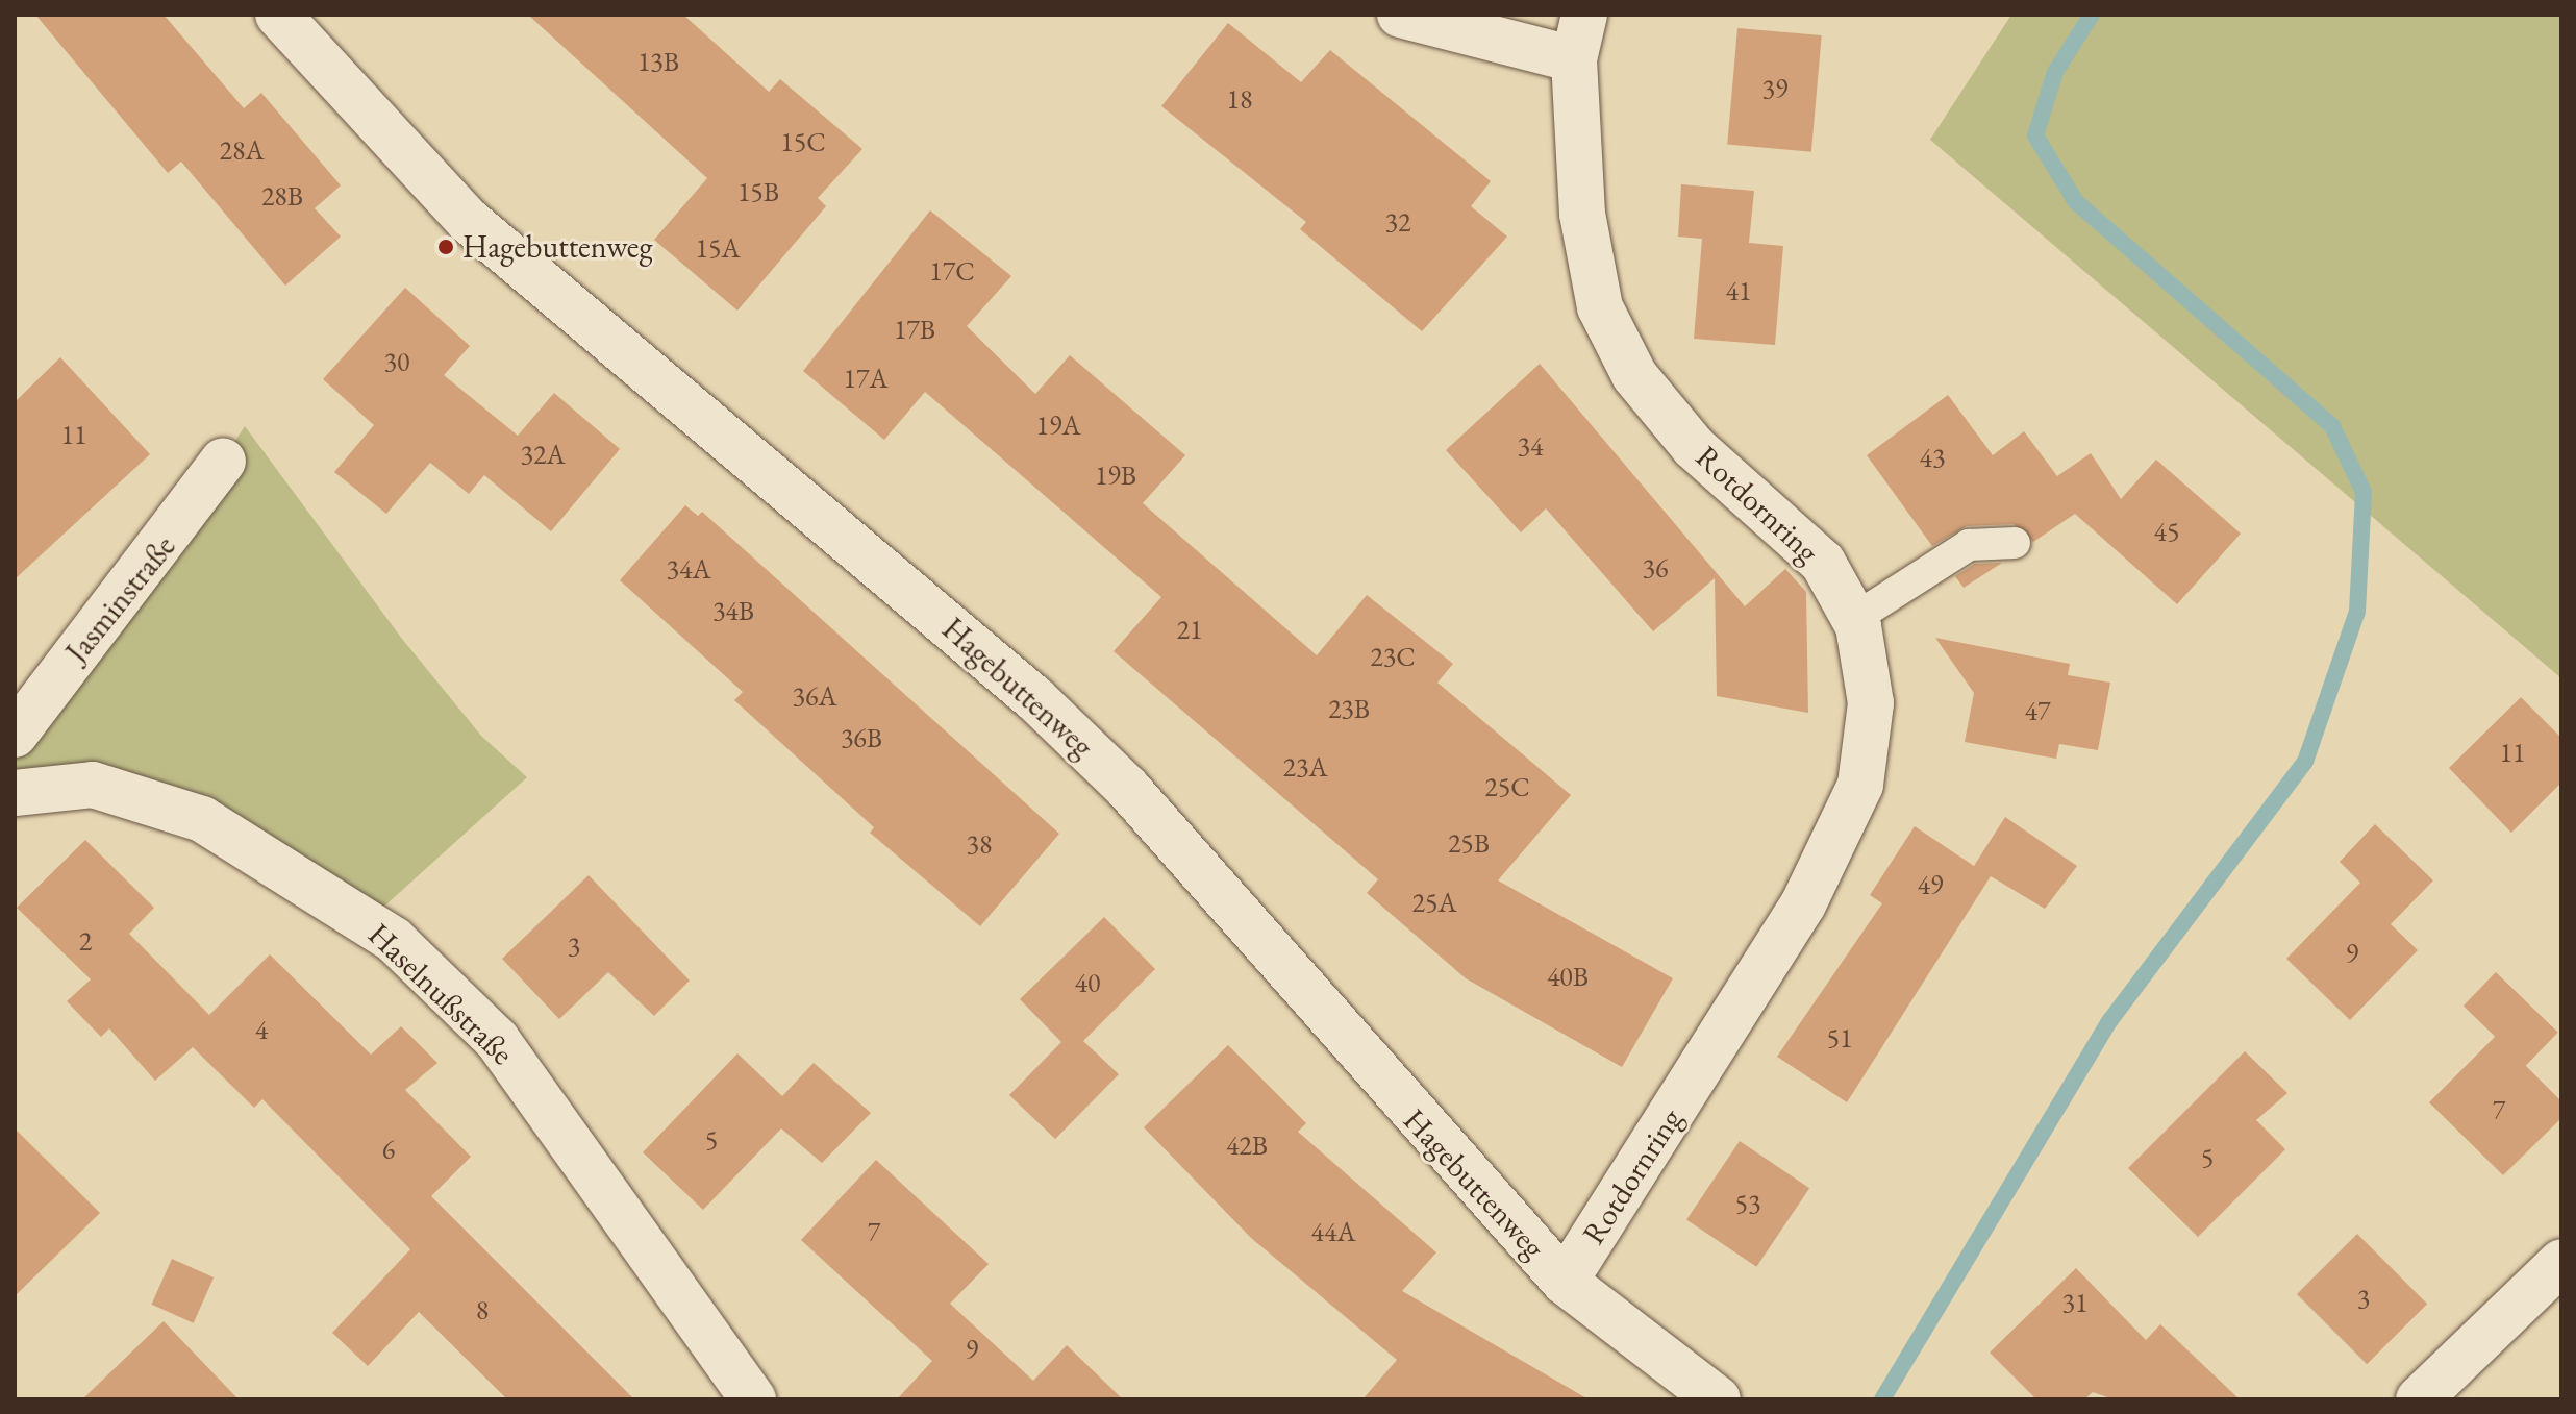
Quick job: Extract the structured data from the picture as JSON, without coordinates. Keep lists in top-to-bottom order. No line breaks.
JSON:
{"streets":{"street":["Rotdornring","Jasminstraße","Hagebuttenweg","Haselnußstraße"]},"crossings":[["Rotdornring","Hagebuttenweg"]],"places":["Hagebuttenweg"],"house_numbers":["13B","39","18","15C","28A","15B","28B","32","15A","17C","41","17B","30","17A","19A","11","34","32A","43","19B","45","36","34A","34B","21","23C","36A","23B","47","36B","11","23A","25C","25B","38","49","25A","2","3","9","40B","40","4","51","7","5","42B","6","5","53","7","44A","3","31","8","9"]}
